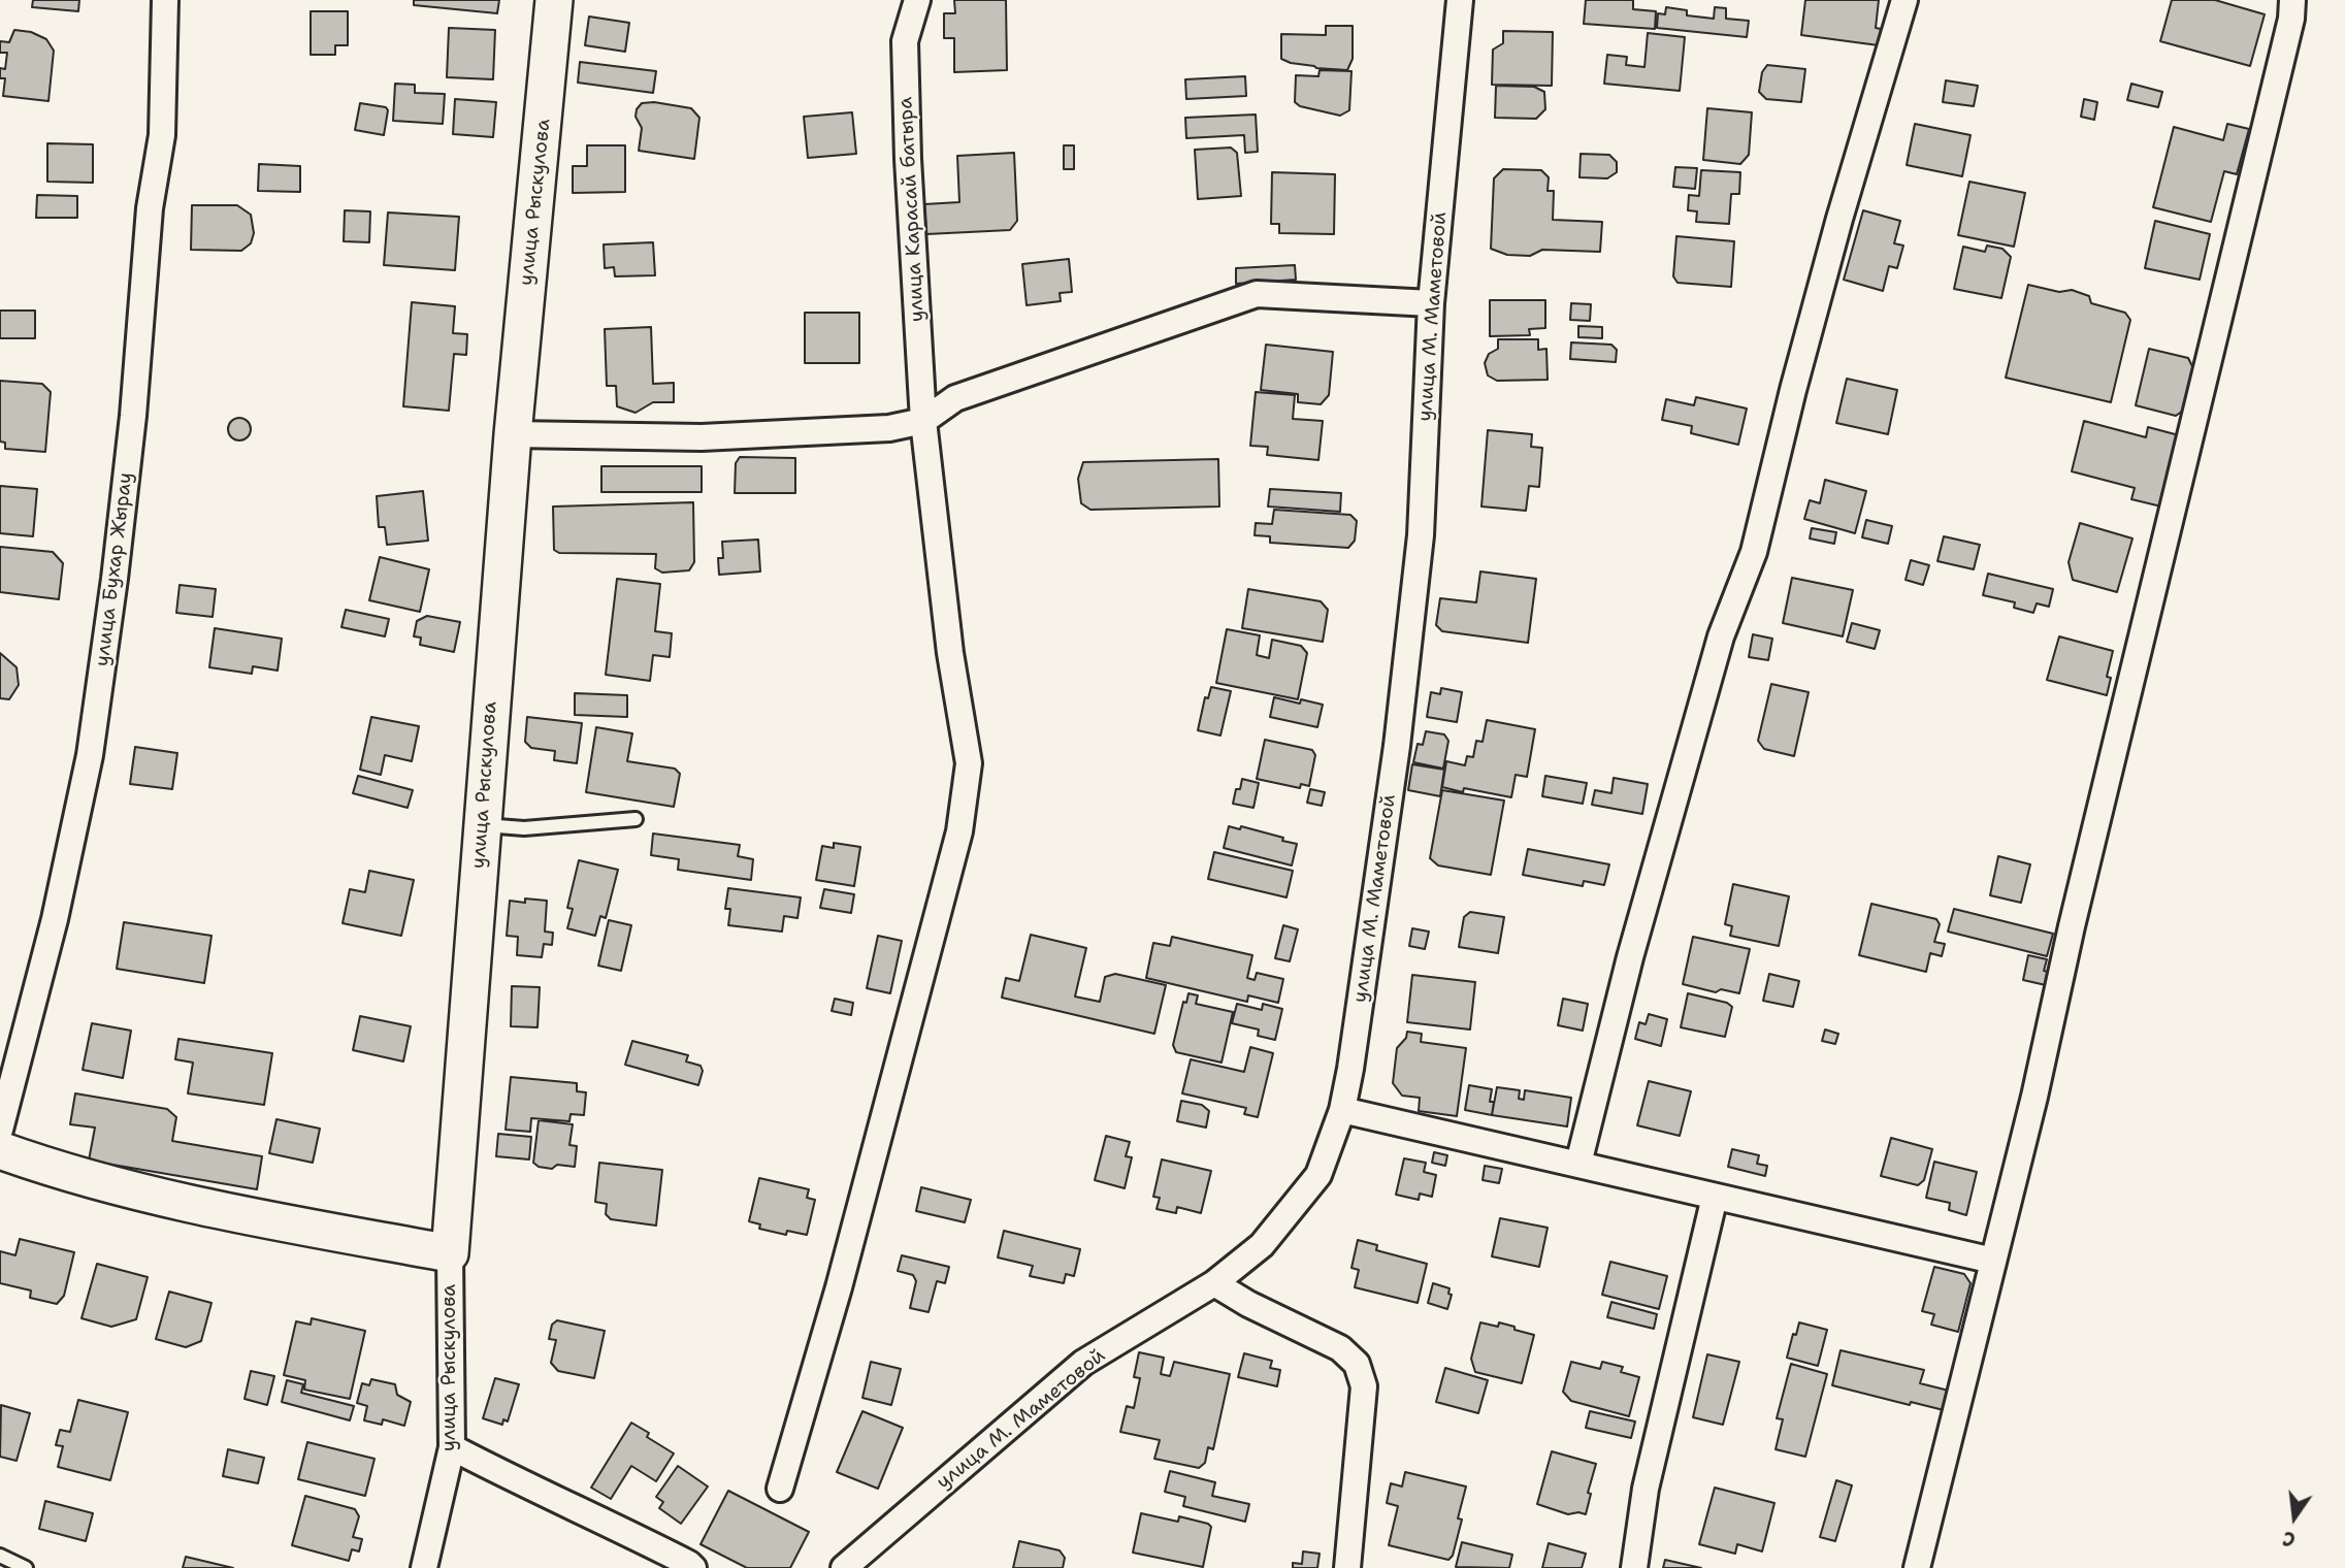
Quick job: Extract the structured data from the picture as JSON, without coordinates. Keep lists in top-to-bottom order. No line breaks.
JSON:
{"streets":{"street":["улица Рыскулова","улица Карасай батыра","улица М. Маметовой","улица Бухар Жырау"]},"north":"bottom"}
